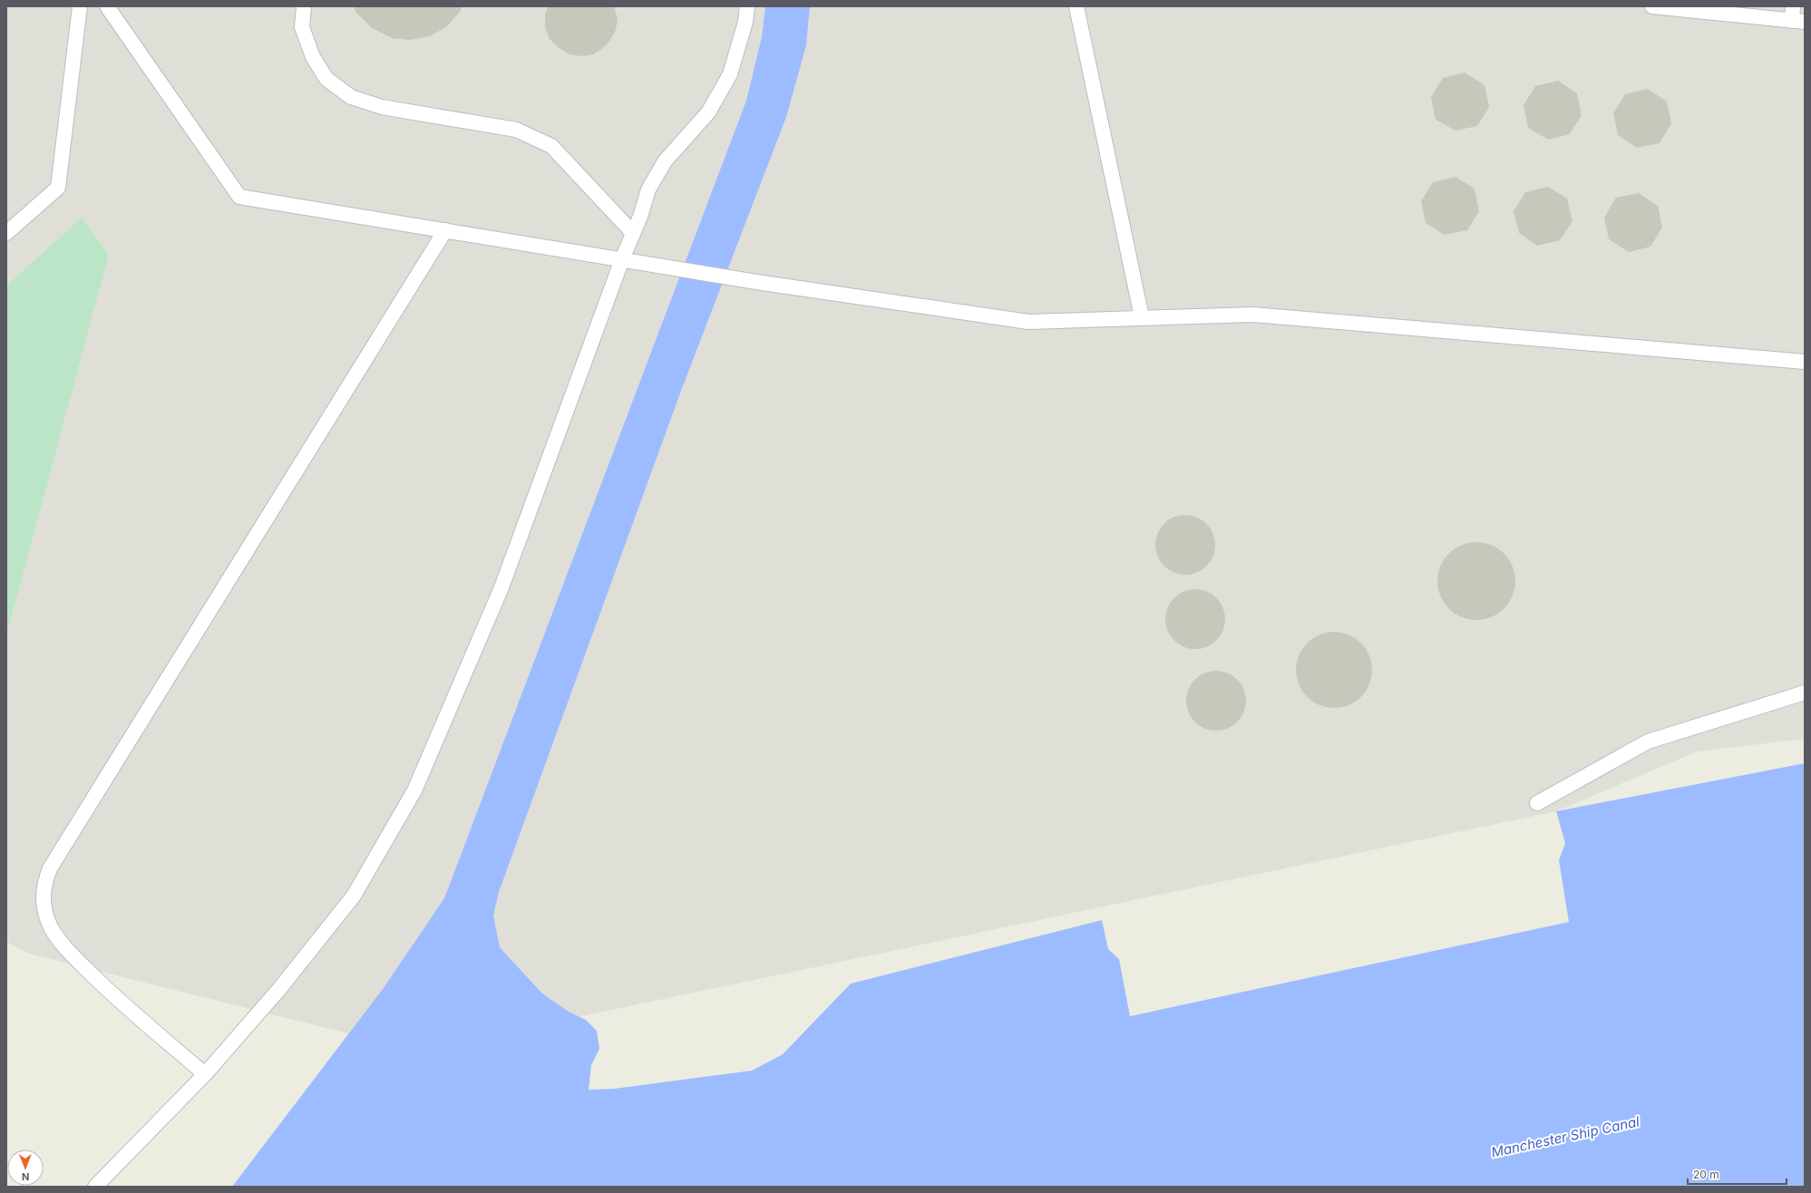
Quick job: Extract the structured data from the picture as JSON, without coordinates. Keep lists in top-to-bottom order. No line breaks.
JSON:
{"water":["Manchester Ship Canal"],"scale_bar":"20 m","north":"bottom"}
